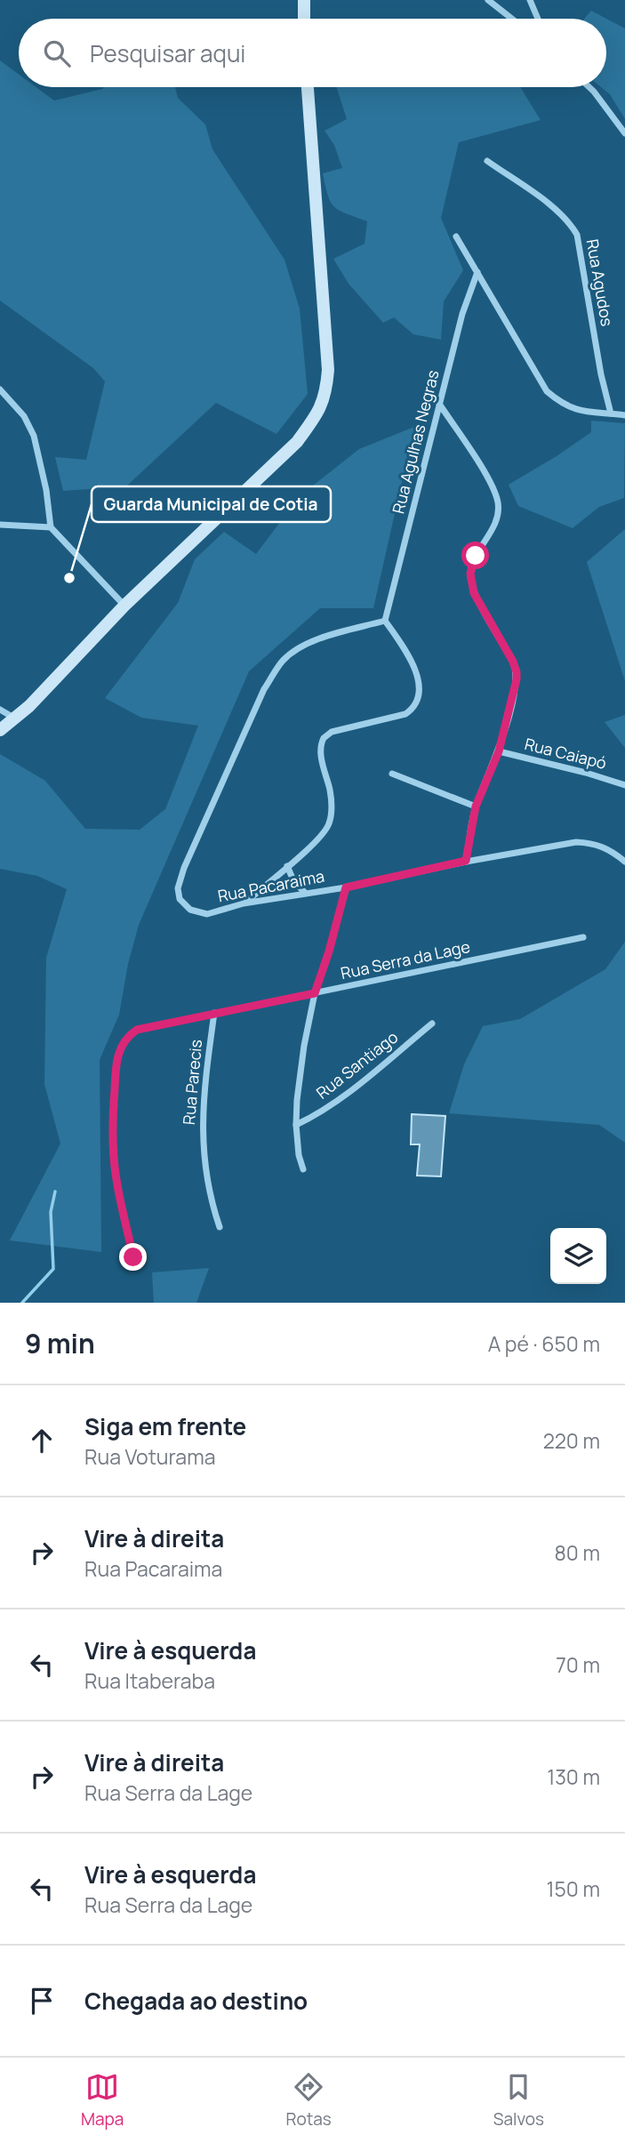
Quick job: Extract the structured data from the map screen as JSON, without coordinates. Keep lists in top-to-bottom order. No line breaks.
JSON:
{"streets":{"street":["Rua Agudos","Rua Agulhas Negras","Rua Caiapó","Rua Pacaraima","Rua Serra da Lage","Rua Santiago","Rua Parecis"]},"crossings":[["Rua Agulhas Negras","Rua Pacaraima"],["Rua Serra da Lage","Rua Parecis"]],"places":["Guarda Municipal de Cotia"],"page":{"search":"Pesquisar aqui","heading":["9 min","A pé · 650 m"],"list":[["Siga em frente","Rua Voturama","220 m"],["Vire à direita","Rua Pacaraima","80 m"],["Vire à esquerda","Rua Itaberaba","70 m"],["Vire à direita","Rua Serra da Lage","130 m"],["Vire à esquerda","Rua Serra da Lage","150 m"],"Chegada ao destino"],"nav":["Mapa","Rotas","Salvos"]}}
